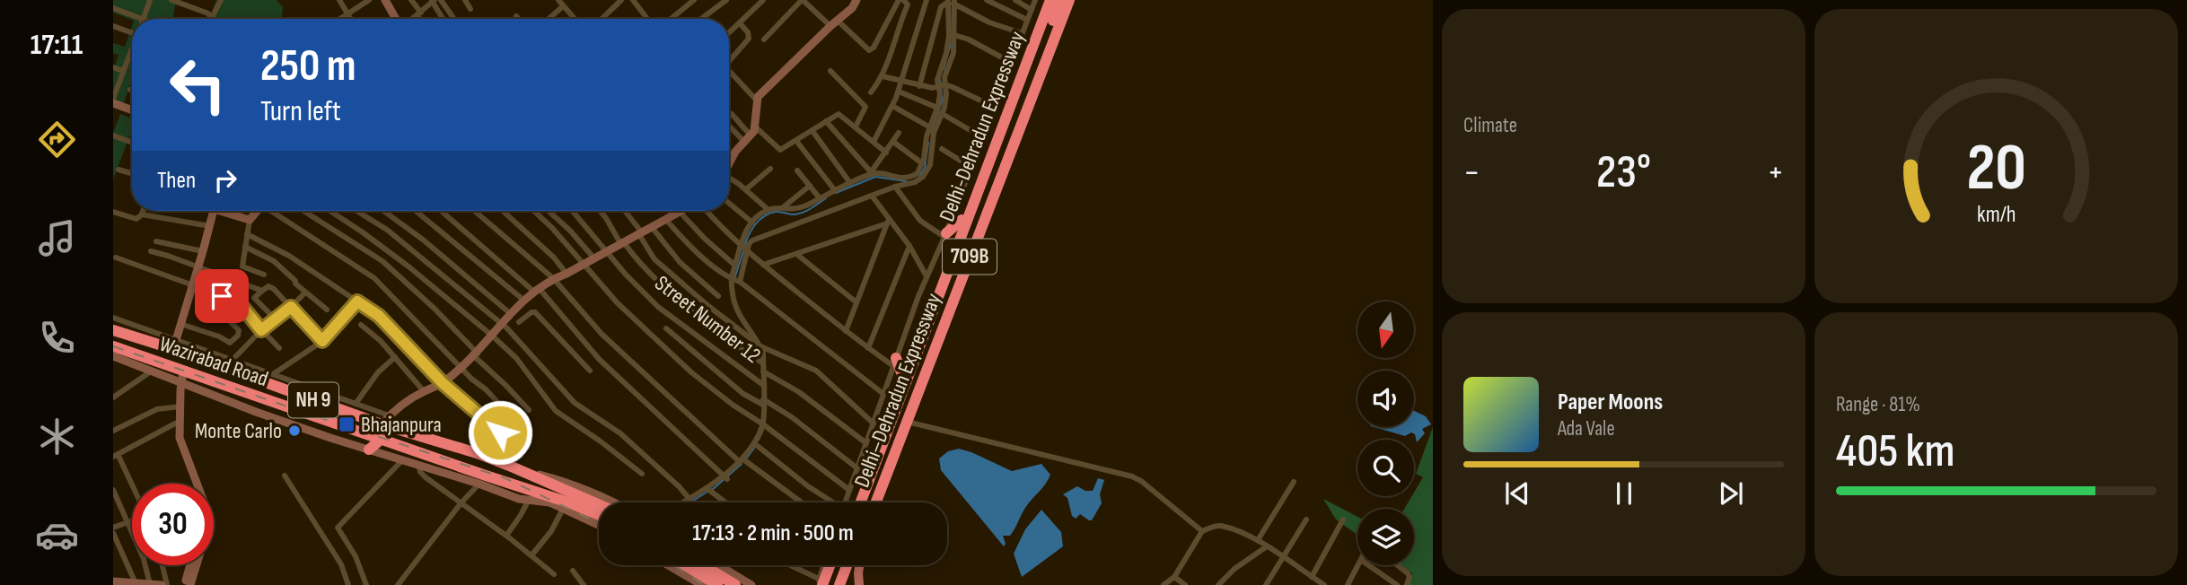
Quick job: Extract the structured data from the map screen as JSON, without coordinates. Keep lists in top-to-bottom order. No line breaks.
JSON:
{"streets":{"highway":["Delhi-Dehradun Expressway","709B","Wazirabad Road","Delhi–Dehradun Expressway","NH 9"],"street":["Street Number 12"]},"places":{"transit":["Bhajanpura"],"other":["Monte Carlo"]},"north":"bottom","page":{"tabs":"17:11","tile":["Climate",["Range · 81%","405 km"]],"turn":["250 m","Turn left"],"heat":["−","23°","+"],"then":"Then","song":["Paper Moons","Ada Vale"],"limit":"30","trip":"17:13 · 2 min · 500 m","gauge":["20","km/h"]}}
